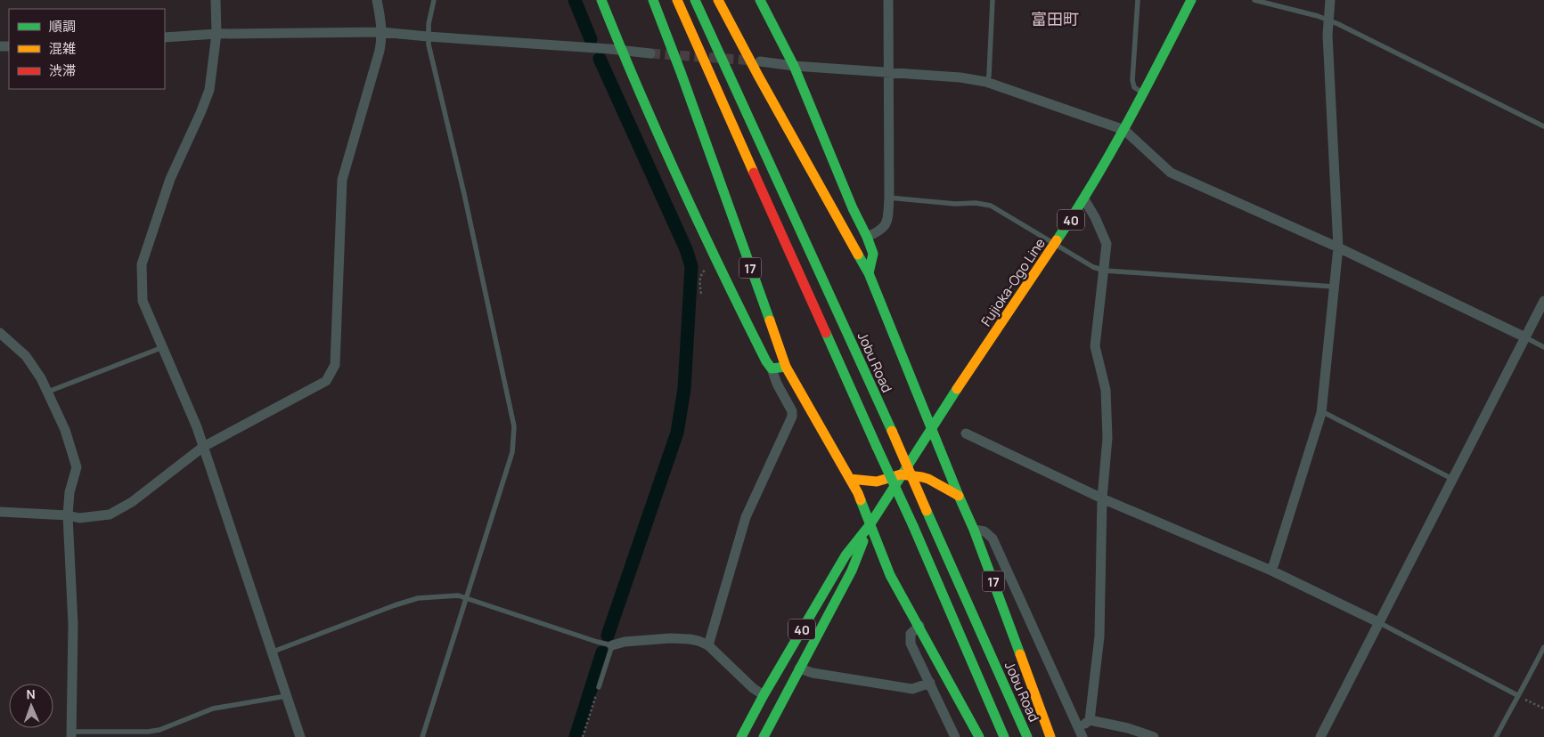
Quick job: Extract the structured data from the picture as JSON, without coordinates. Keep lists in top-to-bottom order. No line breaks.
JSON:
{"streets":{"main road":["40","17","Fujioka-Ogo Line","Jobu Road"]},"crossings":[["40","Fujioka-Ogo Line"],["17","Fujioka-Ogo Line"]],"districts":["富田町"],"legend":["順調","混雑","渋滞"],"north":"top"}
